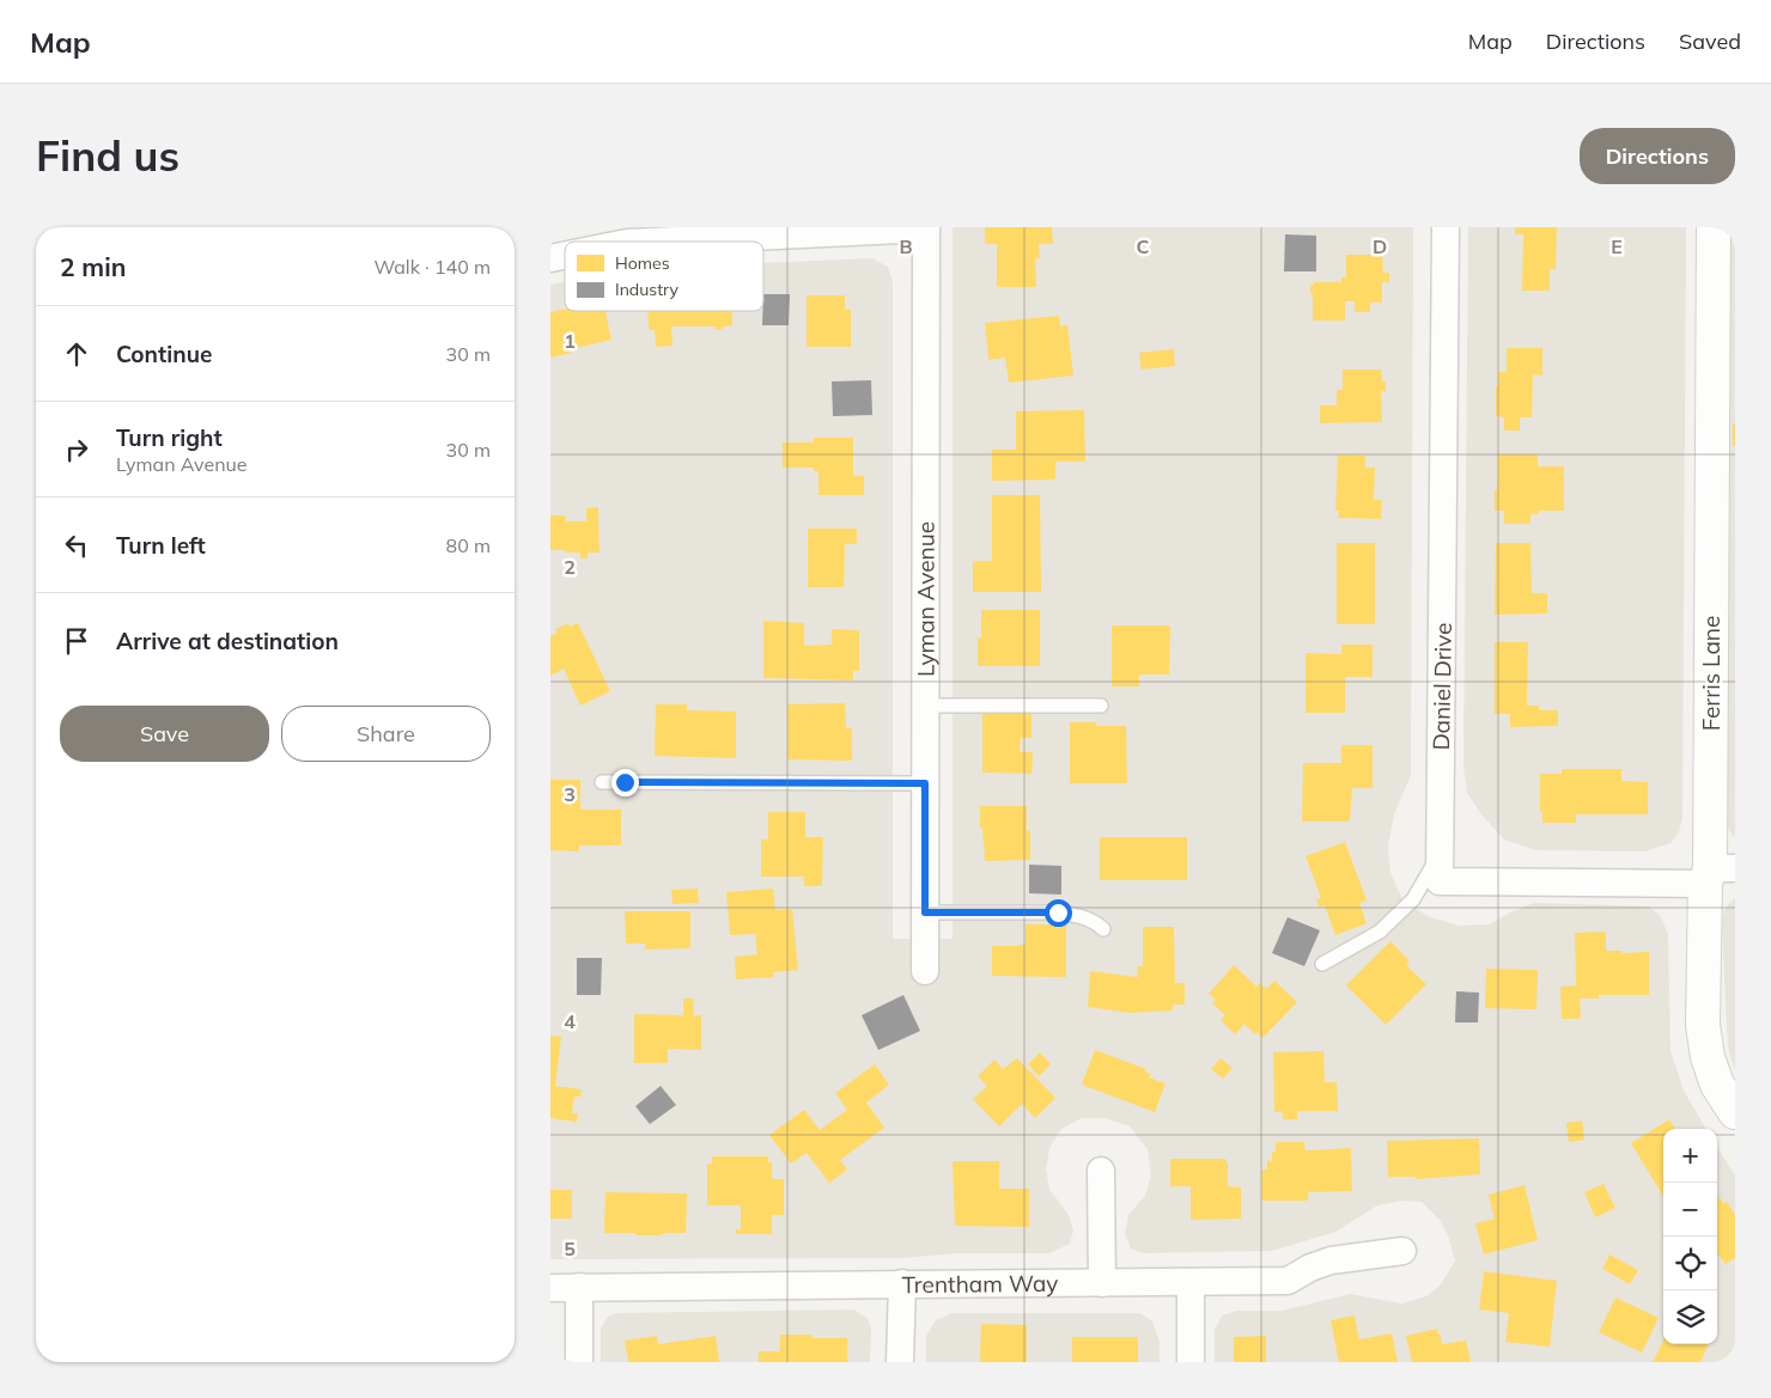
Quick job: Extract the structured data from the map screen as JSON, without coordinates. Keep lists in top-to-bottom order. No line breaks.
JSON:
{"streets":{"street":["Lyman Avenue","Ferris Lane","Daniel Drive","Trentham Way"]},"crossings":[["Ferris Lane","Daniel Drive"]],"legend":["Homes","Industry"],"page":{"header":"Map","nav":["Map","Directions","Saved"],"buttons":["Directions",["Save","Share"]],"title":"Find us","heading":["2 min","Walk · 140 m"],"list":[["Continue","30 m"],["Turn right","Lyman Avenue","30 m"],["Turn left","80 m"],"Arrive at destination"],"map_buttons":["+","−"]},"grid":{"columns":["B","C","D","E"],"rows":["1","2","3","4","5"]}}
